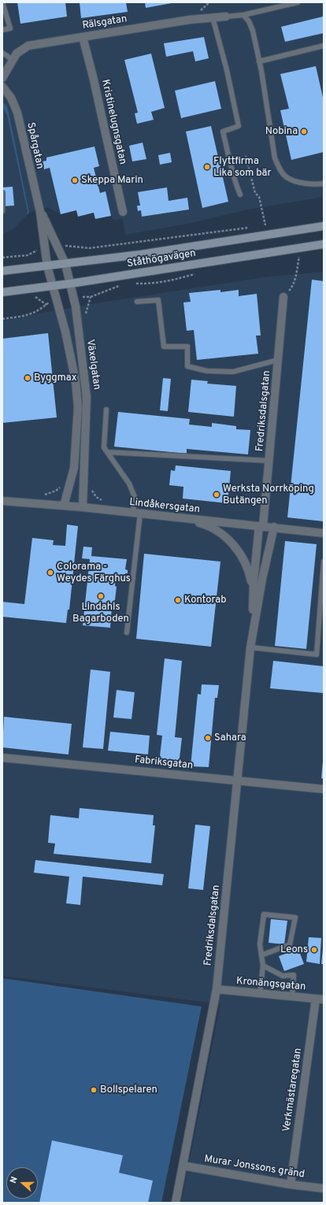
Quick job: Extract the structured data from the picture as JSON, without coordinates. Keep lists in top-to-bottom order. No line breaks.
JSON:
{"streets":{"main road":["Ståthögavägen"],"street":["Rälsgatan","Kristinelugnsgatan","Spårgatan","Växelgatan","Fredriksdalsgatan","Lindåkersgatan","Fabriksgatan","Kronängsgatan","Verkmästaregatan","Murar Jonssons gränd"]},"crossings":[["Rälsgatan","Kristinelugnsgatan"],["Spårgatan","Ståthögavägen"],["Spårgatan","Växelgatan"],["Ståthögavägen","Växelgatan"],["Växelgatan","Lindåkersgatan"],["Fredriksdalsgatan","Lindåkersgatan"],["Fredriksdalsgatan","Fabriksgatan"],["Fredriksdalsgatan","Kronängsgatan"],["Fredriksdalsgatan","Murar Jonssons gränd"],["Kronängsgatan","Verkmästaregatan"],["Verkmästaregatan","Murar Jonssons gränd"]],"places":["Nobina","Flyttfirma Lika som bär","Skeppa Marin","Byggmax","Werksta Norrköping Butängen","Colorama - Weydes Färghus","Lindahls Bagarboden","Kontorab","Sahara","Leons","Bollspelaren"],"north":"left"}
